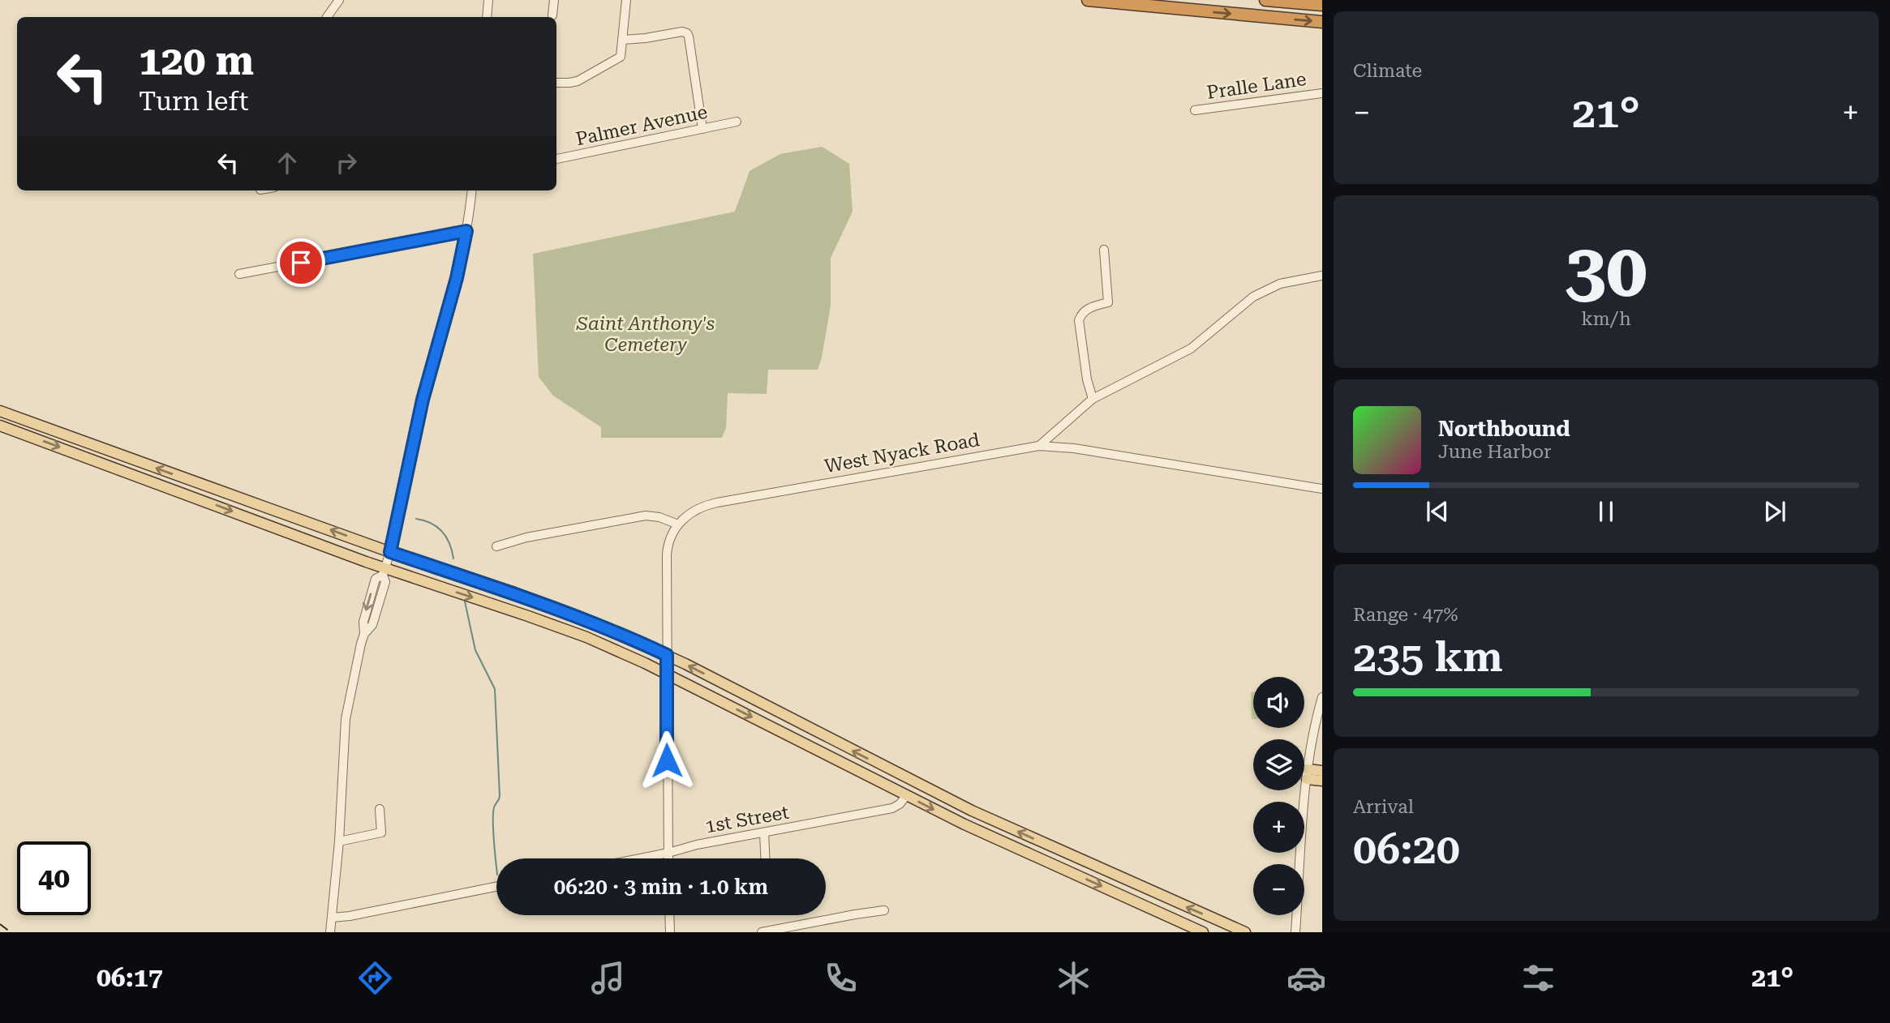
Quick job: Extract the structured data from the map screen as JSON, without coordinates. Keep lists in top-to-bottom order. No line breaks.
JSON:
{"streets":{"street":["Pralle Lane","Palmer Avenue","West Nyack Road","1st Street"]},"parks":["Saint Anthony's Cemetery"],"page":{"tile":["Climate",["30","km/h"],["Range · 47%","235 km"],["Arrival","06:20"]],"turn":["120 m","Turn left"],"heat":["−","21°","+"],"song":["Northbound","June Harbor"],"map_buttons":["+","−"],"limit":"40","trip":"06:20 · 3 min · 1.0 km","tabs":["06:17","21°"]}}
